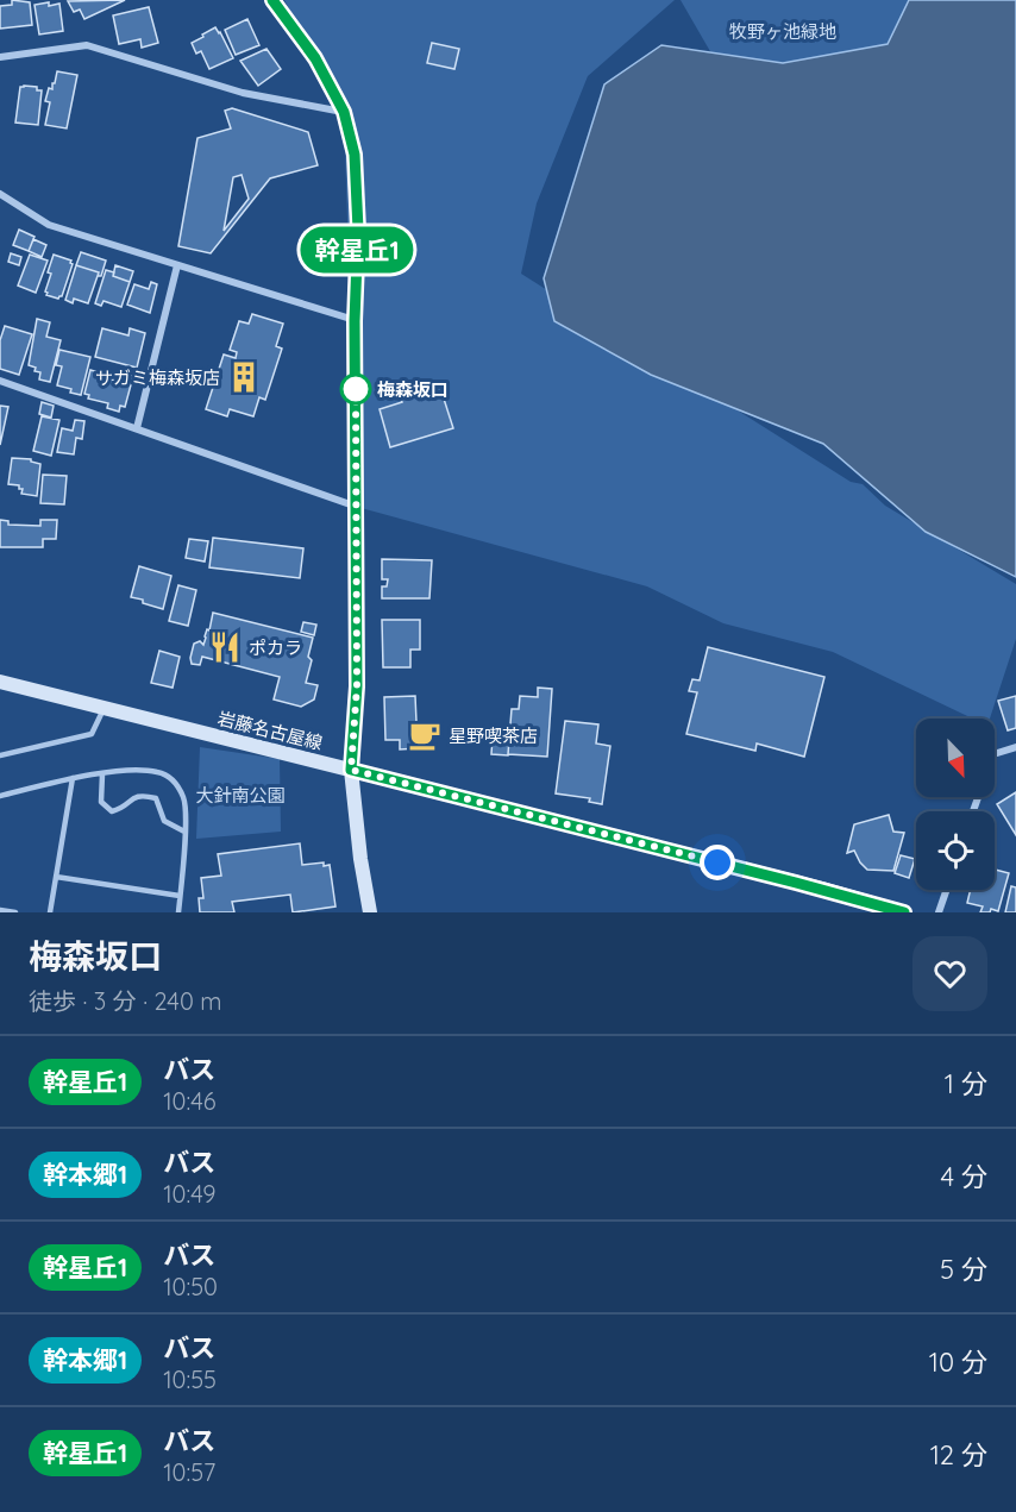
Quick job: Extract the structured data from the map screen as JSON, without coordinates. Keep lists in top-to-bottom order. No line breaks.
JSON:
{"streets":{"main road":["岩藤名古屋線"]},"parks":["牧野ヶ池緑地","大針南公園"],"places":{"building":["サガミ梅森坂店"],"other":["梅森坂口"],"restaurant":["ポカラ"],"cafe":["星野喫茶店"]},"lines":["bus line 幹星丘1"],"north":"bottom right","page":{"on_map":"幹星丘1","heading":["梅森坂口","徒歩 · 3 分 · 240 m"],"list":[{"mark":"幹星丘1","name":"バス","note":"10:46","value":"1 分"},{"mark":"幹本郷1","name":"バス","note":"10:49","value":"4 分"},{"mark":"幹星丘1","name":"バス","note":"10:50","value":"5 分"},{"mark":"幹本郷1","name":"バス","note":"10:55","value":"10 分"},{"mark":"幹星丘1","name":"バス","note":"10:57","value":"12 分"}]}}
